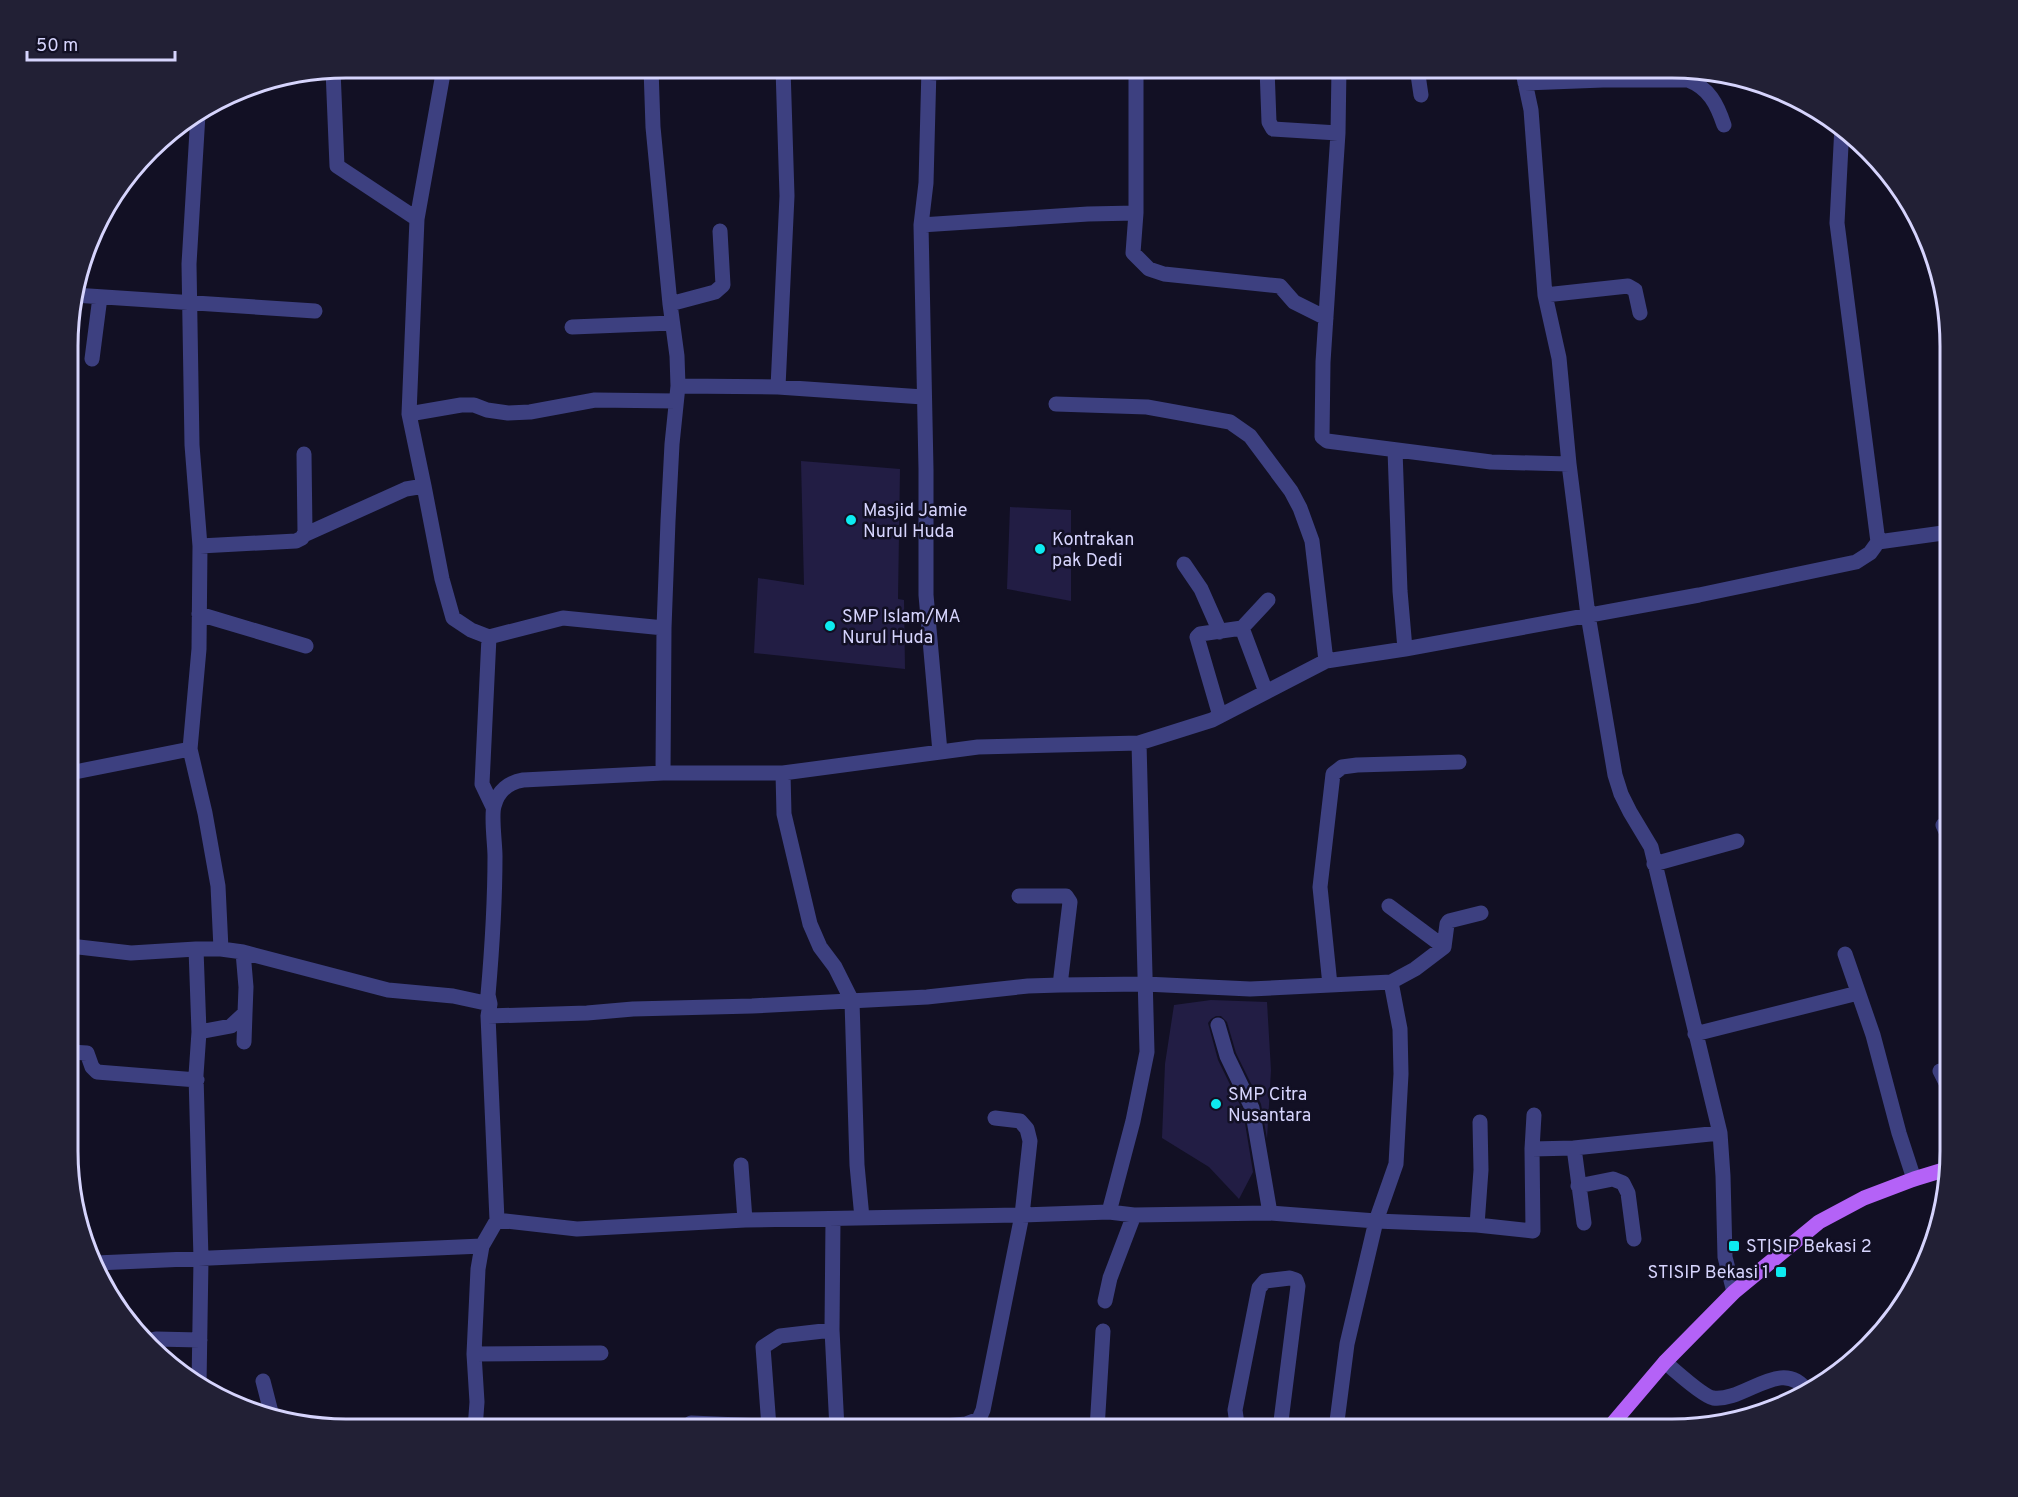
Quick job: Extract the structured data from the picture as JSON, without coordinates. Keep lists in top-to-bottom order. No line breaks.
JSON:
{"places":{"other":["Masjid Jamie Nurul Huda","Kontrakan pak Dedi","SMP Islam/MA Nurul Huda","SMP Citra Nusantara"],"transit":["STISIP Bekasi 2","STISIP Bekasi 1"]},"scale_bar":"50 m"}
